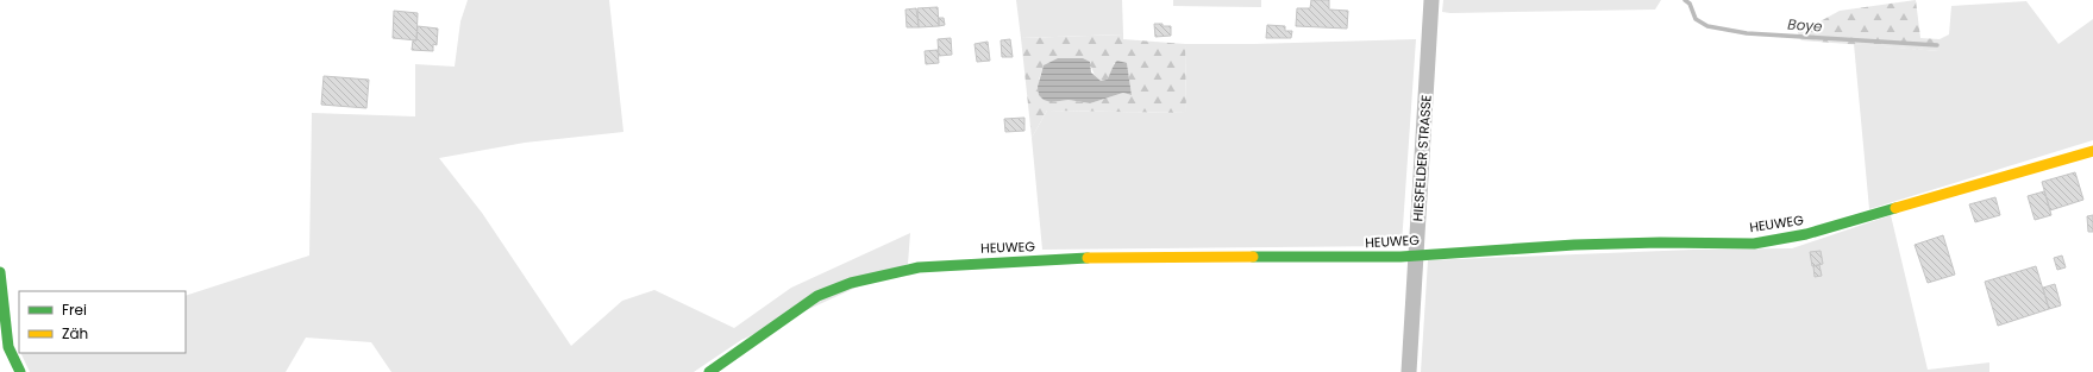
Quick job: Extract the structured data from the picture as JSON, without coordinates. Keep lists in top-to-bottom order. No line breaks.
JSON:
{"streets":{"street":["HIESFELDER STRASSE","HEUWEG"]},"crossings":[["HIESFELDER STRASSE","HEUWEG"]],"water":["Boye"],"legend":["Frei","Zäh"]}
